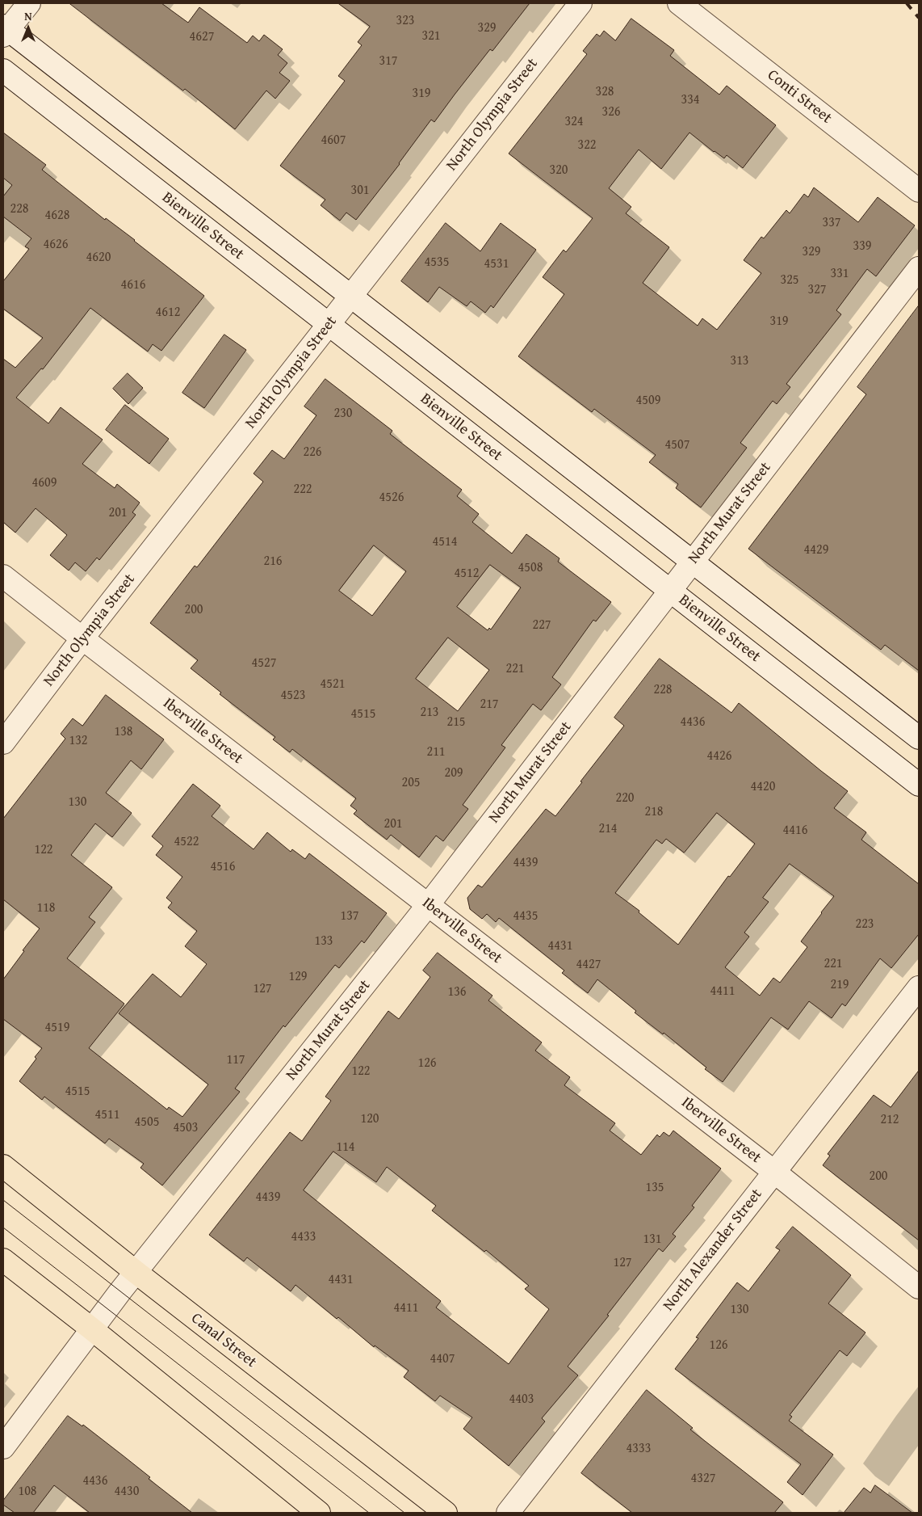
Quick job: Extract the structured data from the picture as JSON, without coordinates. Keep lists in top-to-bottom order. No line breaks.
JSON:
{"streets":{"main road":["Canal Street"],"street":["Conti Street","North Olympia Street","Bienville Street","North Murat Street","Iberville Street","North Alexander Street"]},"crossings":[["North Olympia Street","Bienville Street"],["North Olympia Street","Iberville Street"],["Bienville Street","North Murat Street"],["North Murat Street","Iberville Street"],["North Murat Street","Canal Street"],["Iberville Street","North Alexander Street"]],"house_numbers":["323","329","321","4627","317","328","319","334","326","324","4607","322","320","301","228","4628","337","4626","339","329","4620","4535","4531","331","325","4616","327","4612","319","313","4509","230","4507","226","4609","222","4526","201","4514","4429","216","4508","4512","200","227","4527","221","4521","228","4523","217","213","4515","215","4436","138","132","211","4426","209","205","4420","220","130","218","201","214","4416","4522","122","4439","4516","118","137","4435","223","133","4431","221","4427","129","219","127","4411","136","4519","117","126","122","4515","4511","120","212","4505","4503","114","200","135","4439","4433","131","127","4431","4411","130","126","4407","4403","4333","4327","4436","108","4430"],"north":"top"}
